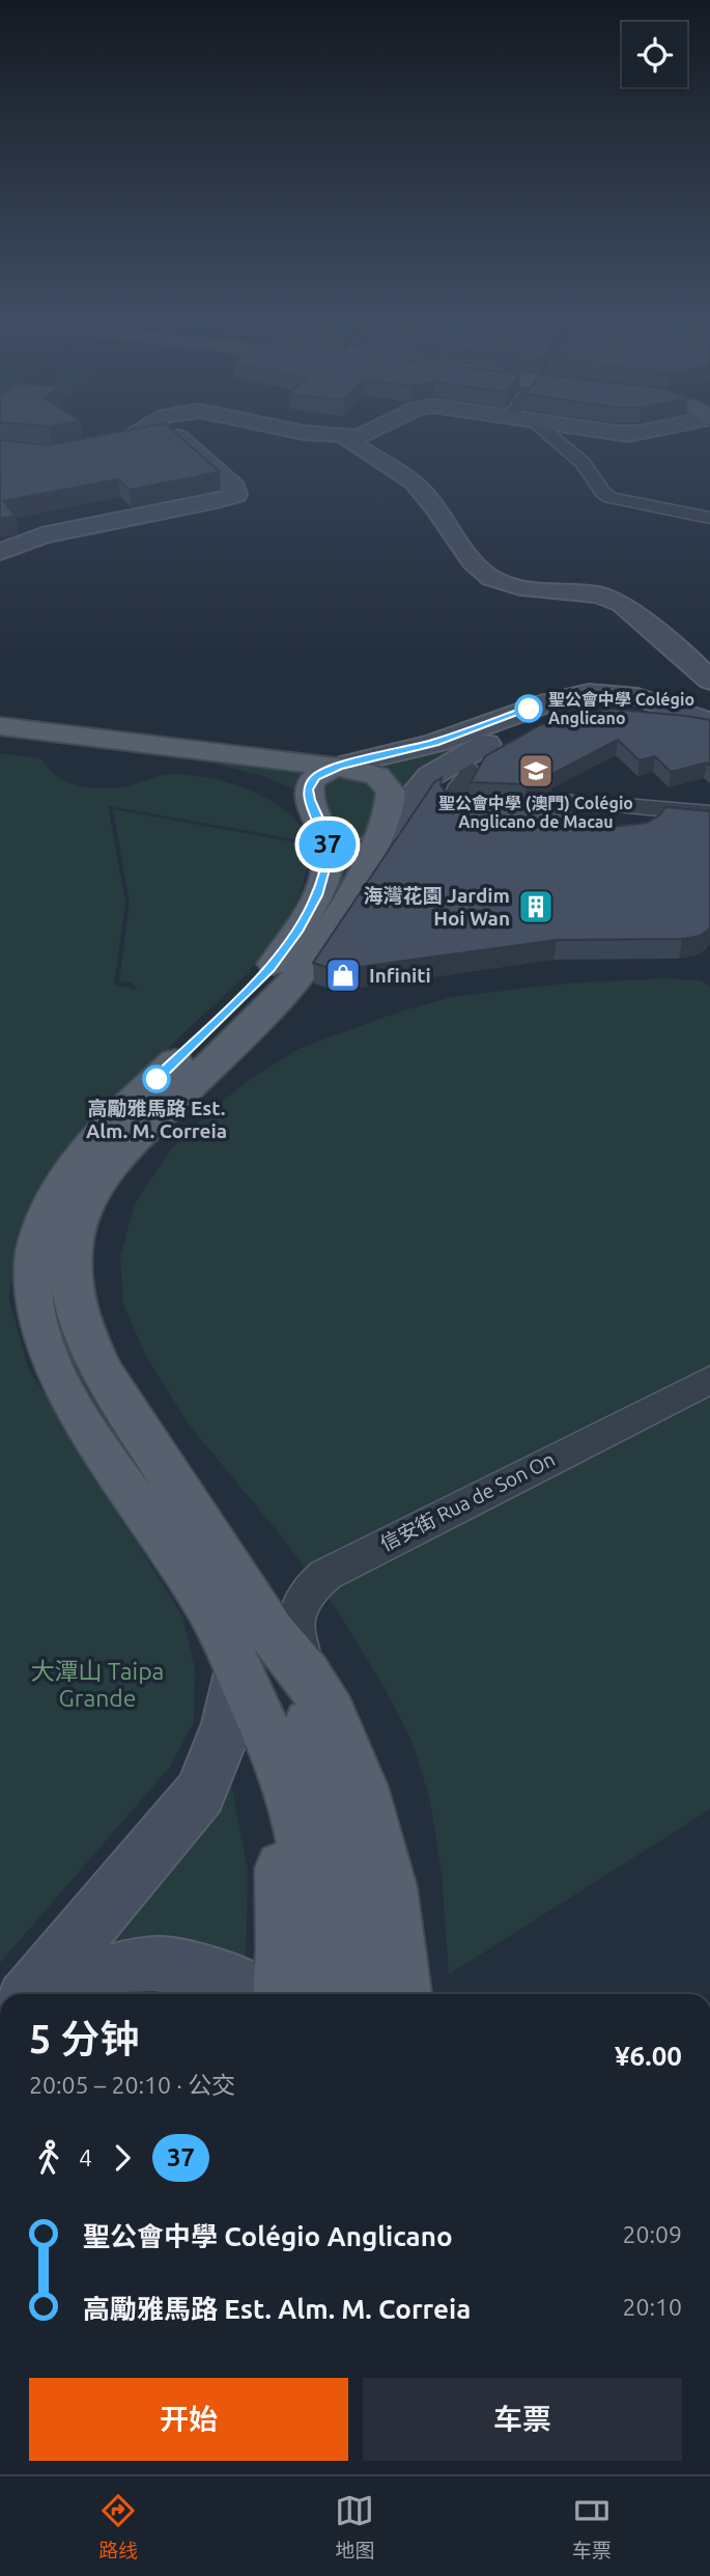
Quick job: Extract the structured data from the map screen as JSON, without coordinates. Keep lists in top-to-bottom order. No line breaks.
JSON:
{"streets":{"street":["信安街 Rua de Son On"]},"parks":["大潭山 Taipa Grande"],"places":{"other":["聖公會中學 Colégio Anglicano","高勵雅馬路 Est. Alm. M. Correia"],"school or university":["聖公會中學 (澳門) Colégio Anglicano de Macau"],"building":["海灣花園 Jardim Hoi Wan"],"shop":["Infiniti"]},"lines":["bus line 37"],"page":{"on_map":"37","heading":["5 分钟","20:05 – 20:10 · 公交","¥6.00"],"legs":["4","37"],"list":[{"name":"聖公會中學 Colégio Anglicano","value":"20:09"},{"name":"高勵雅馬路 Est. Alm. M. Correia","value":"20:10"}],"buttons":["开始","车票"],"tabs":["路线","地图","车票"]}}
